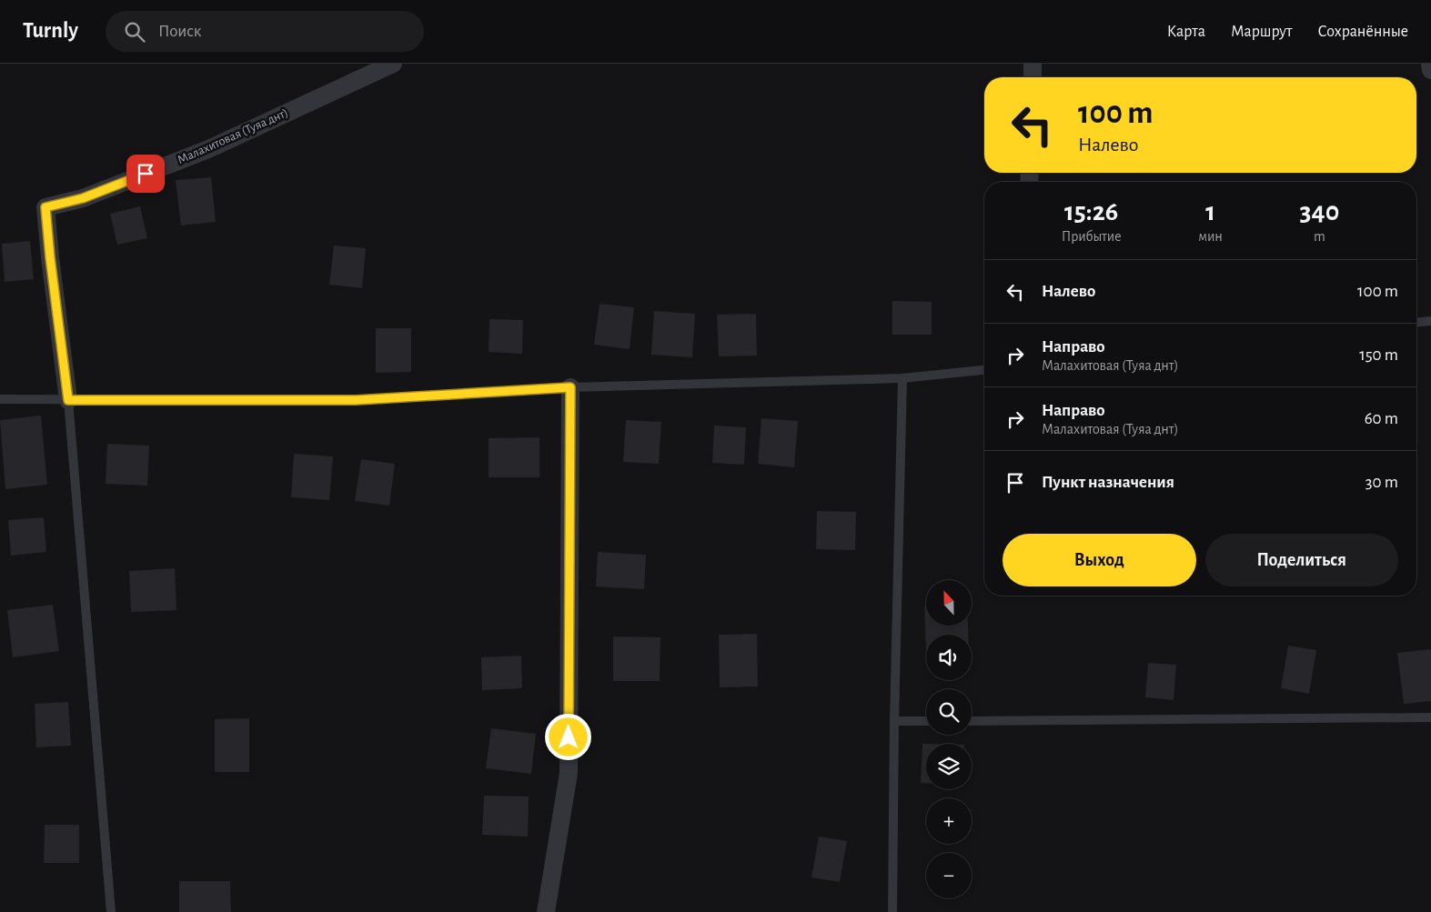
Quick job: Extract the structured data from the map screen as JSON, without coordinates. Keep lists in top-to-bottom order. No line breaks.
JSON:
{"streets":{"street":["Малахитовая (Туяа днт)"]},"north":"top","page":{"header":"Turnly","search":"Поиск","nav":["Карта","Маршрут","Сохранённые"],"turn":["100 m","Налево"],"eta":["15:26","Прибытие","1","мин","340","m"],"list":[{"name":"Налево","value":"100 m"},{"name":"Направо","note":"Малахитовая (Туяа днт)","value":"150 m"},{"name":"Направо","note":"Малахитовая (Туяа днт)","value":"60 m"},{"name":"Пункт назначения","value":"30 m"}],"buttons":["Выход","Поделиться"],"map_buttons":["+","−"]}}
